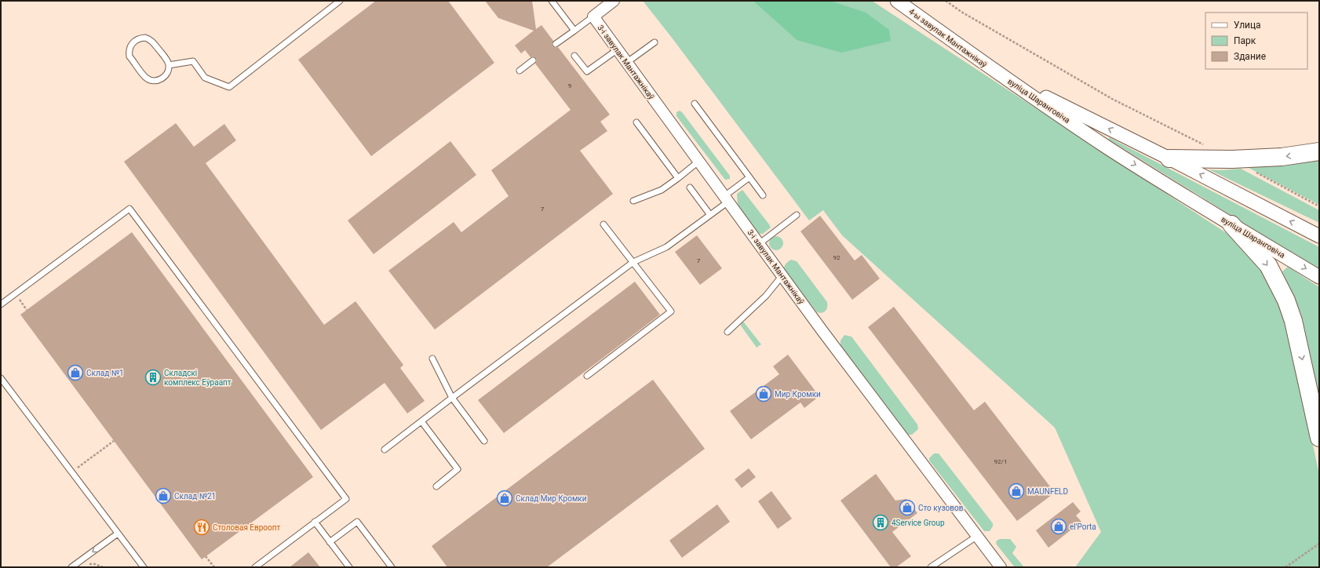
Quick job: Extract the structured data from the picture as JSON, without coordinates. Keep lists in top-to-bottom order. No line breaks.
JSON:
{"streets":{"street":["4-ы завулак Мантажнікаў","3-і завулак Мантажнікаў","вуліца Шаранговіча"]},"crossings":[["4-ы завулак Мантажнікаў","вуліца Шаранговіча"]],"places":{"shop":["Склад №1","Мир Кромки","MAUNFELD","Склад №21","Склад Мир Кромки","Сто кузовов","el'Porta"],"building":["Складскі комплекс Еўраапт","4Service Group"],"restaurant":["Столовая Евроопт"]},"house_numbers":["9","7","92","7","92/1"],"legend":["Улица","Парк","Здание"]}
